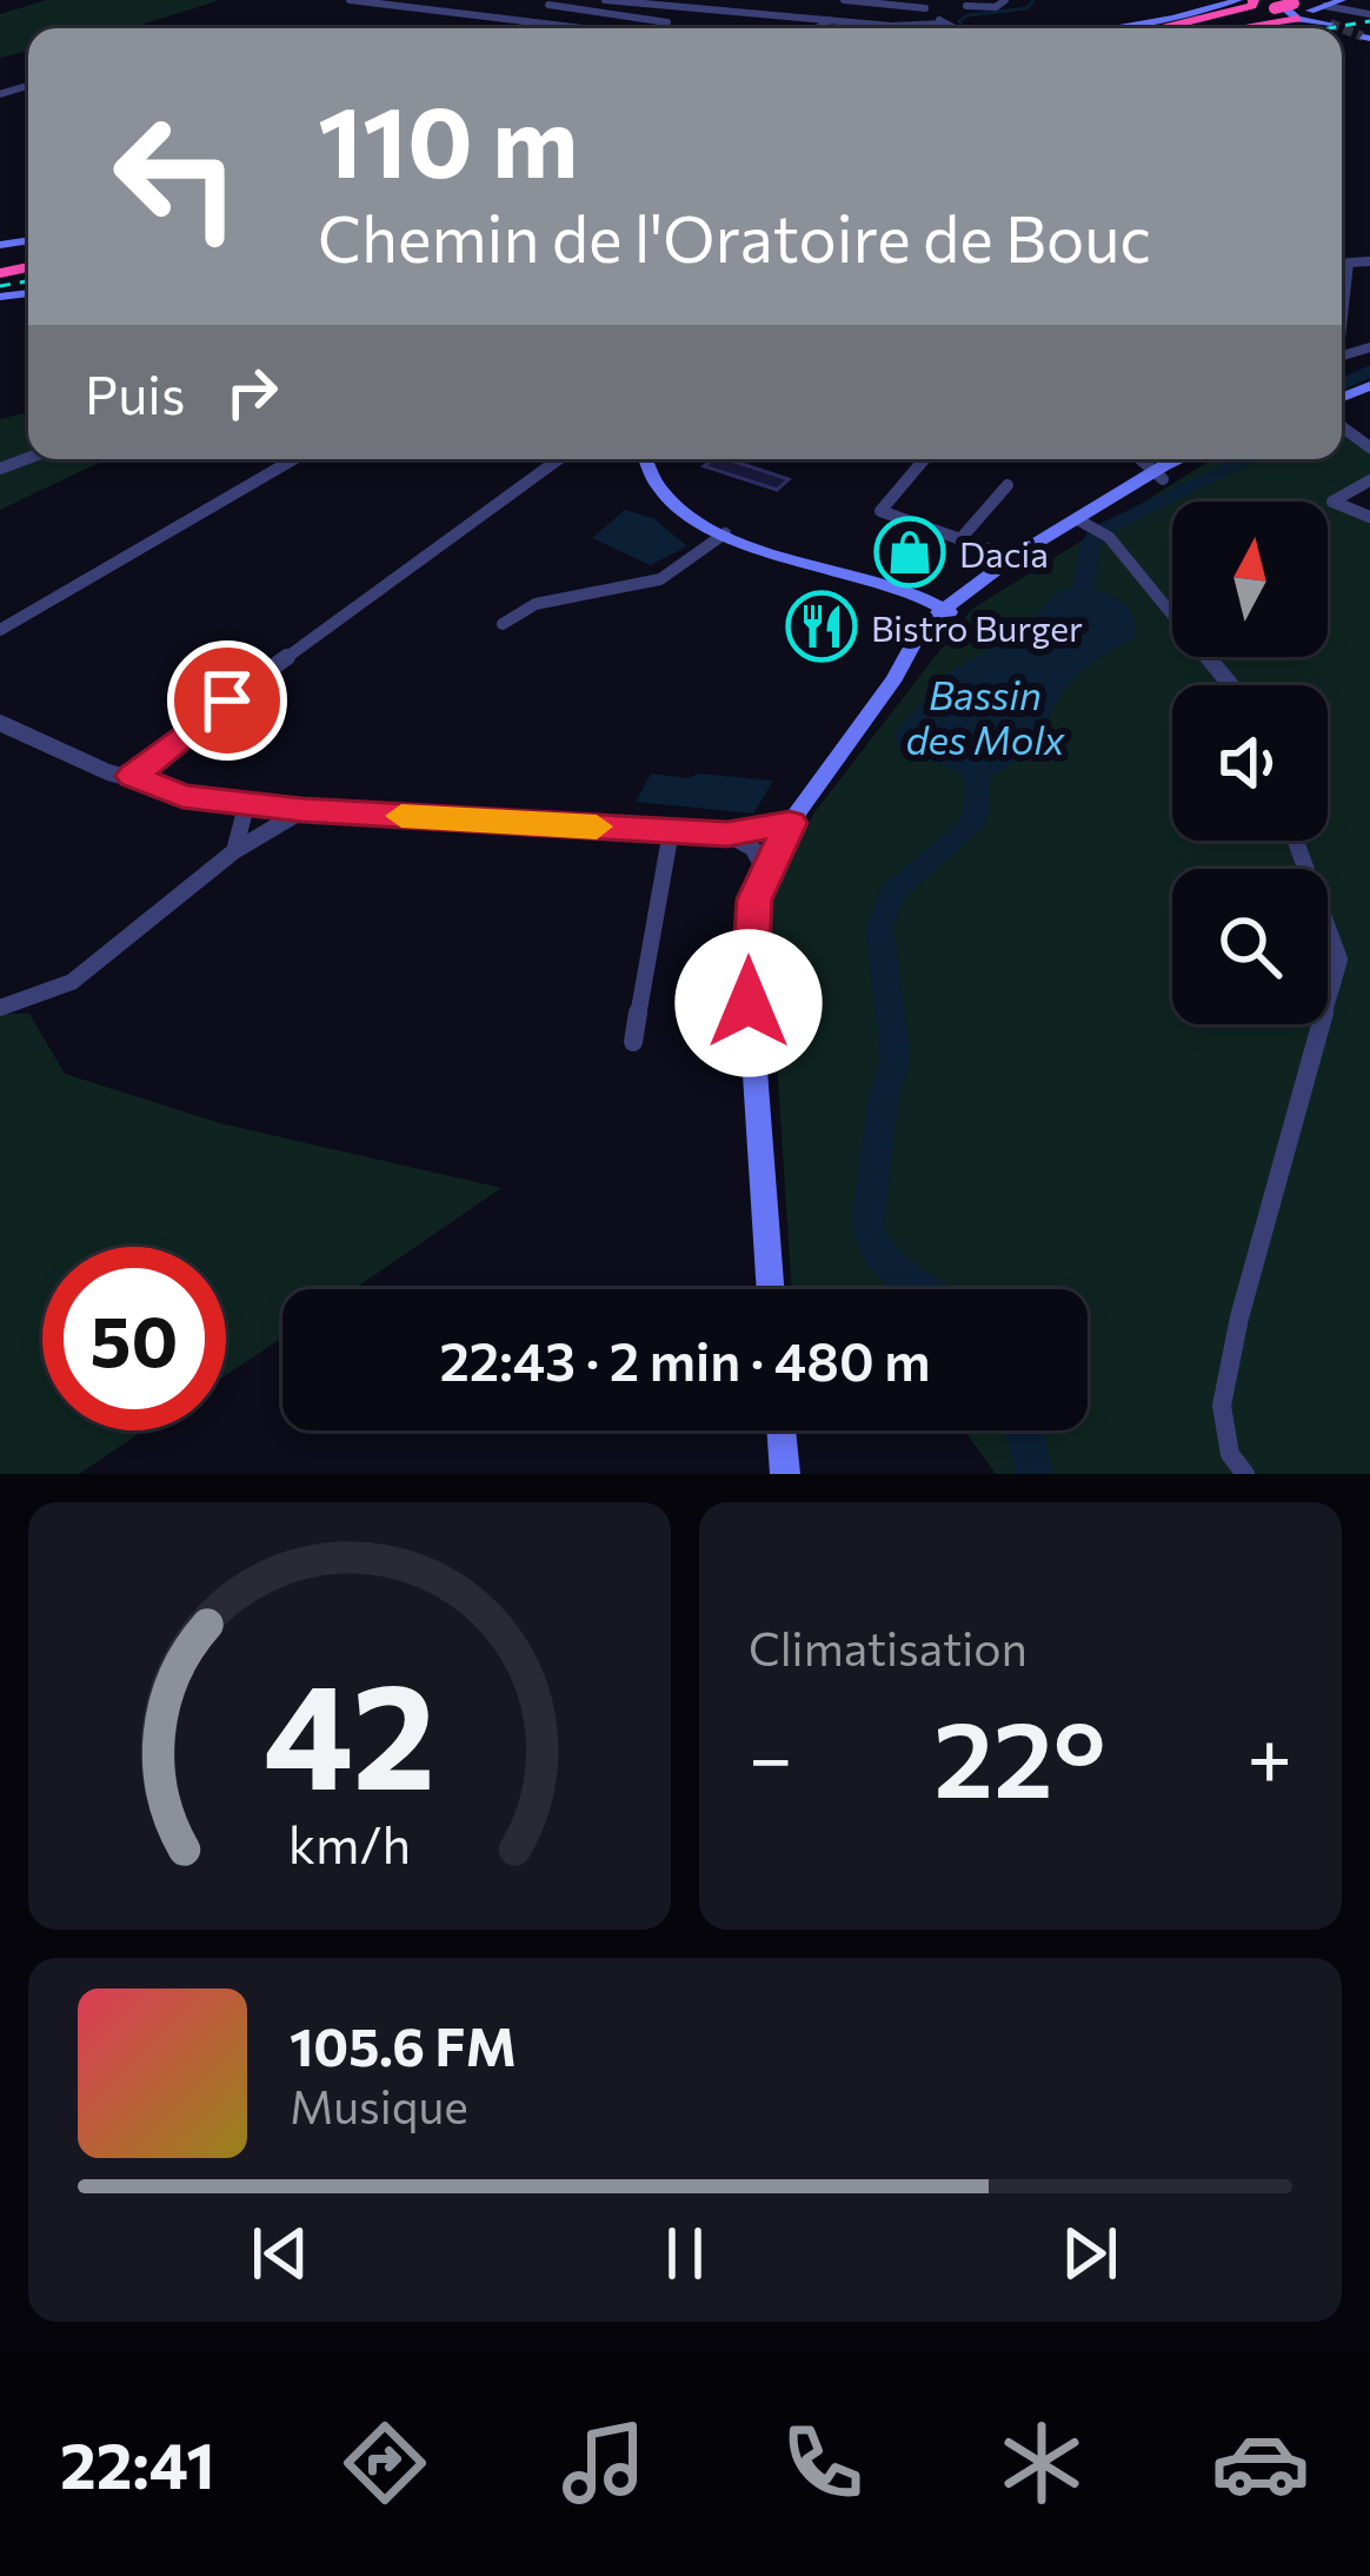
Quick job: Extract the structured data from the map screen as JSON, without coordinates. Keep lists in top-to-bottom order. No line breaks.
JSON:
{"water":["Bassin des Molx"],"places":{"shop":["Dacia"],"restaurant":["Bistro Burger"]},"north":"top","page":{"turn":["110 m","Chemin de l'Oratoire de Bouc"],"then":"Puis","limit":"50","trip":"22:43 · 2 min · 480 m","tile":"Climatisation","heat":["−","22°","+"],"song":["105.6 FM","Musique"],"tabs":"22:41","gauge":["42","km/h"]}}
